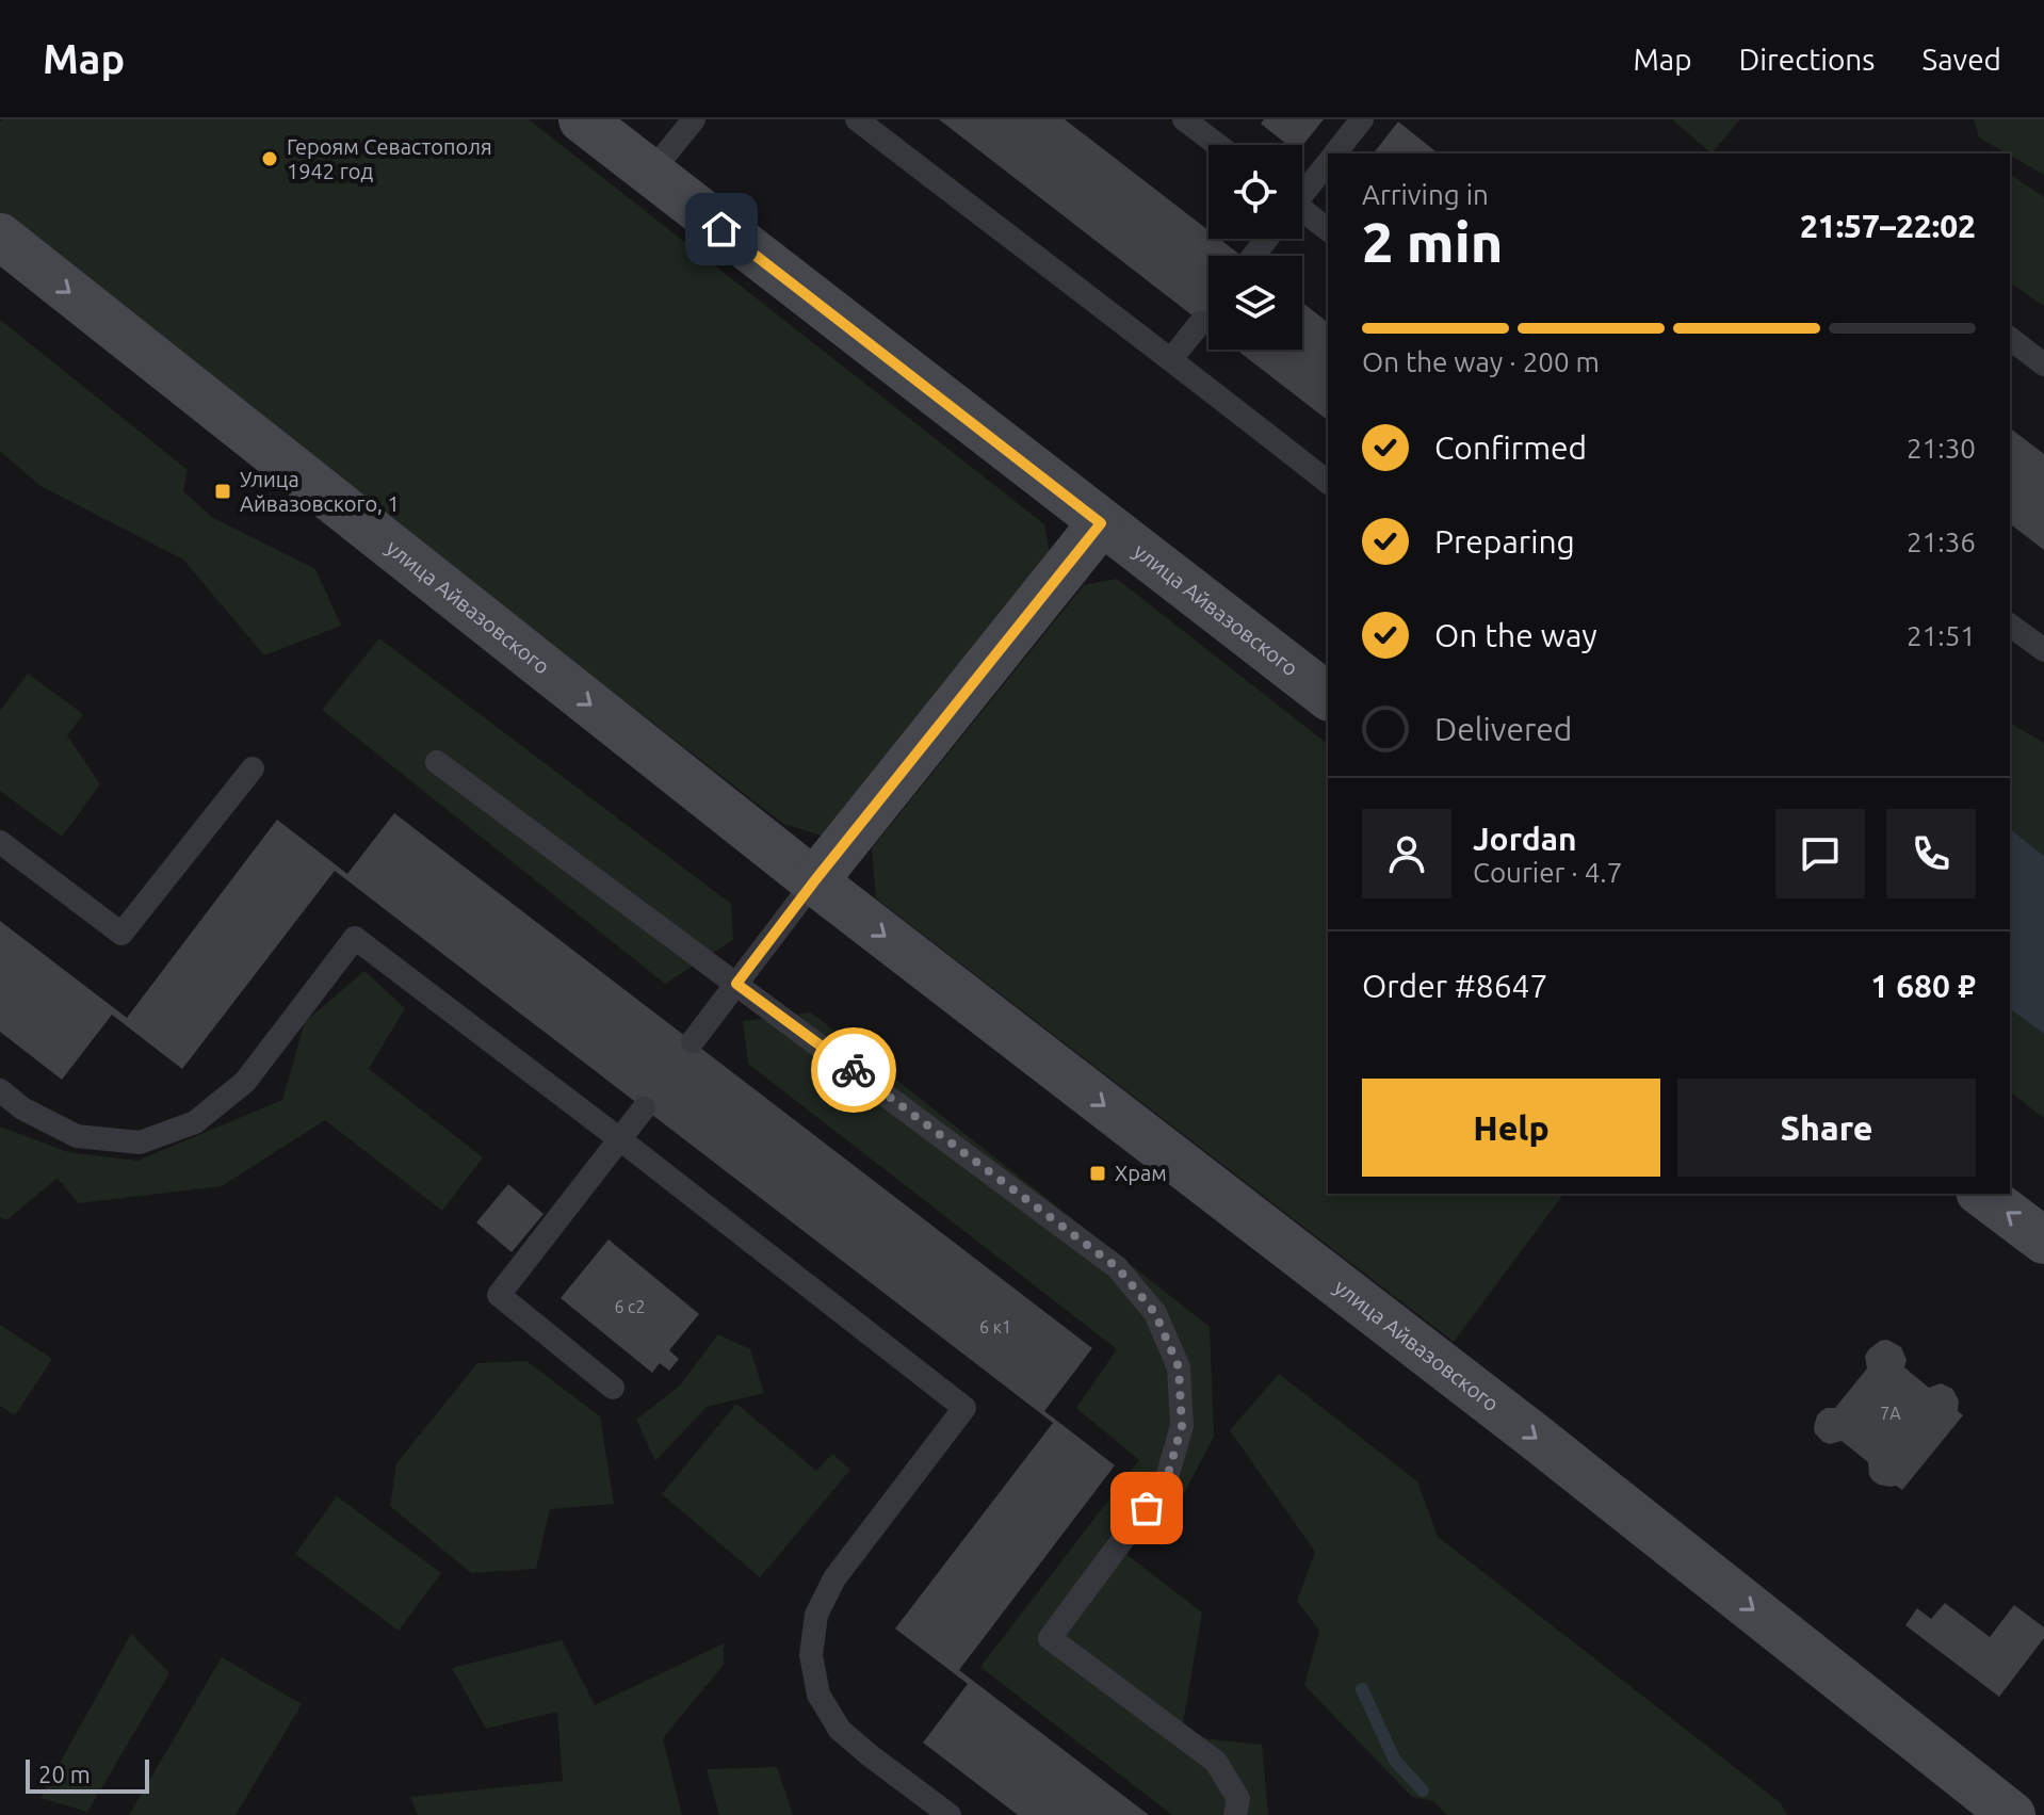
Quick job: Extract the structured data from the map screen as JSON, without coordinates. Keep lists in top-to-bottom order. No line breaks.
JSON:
{"streets":{"main road":["улица Айвазовского"]},"one_way":["улица Айвазовского"],"places":{"other":["Героям Севастополя 1942 год"],"transit":["Улица Айвазовского, 1","Храм"]},"house_numbers":["6 с2","6 к1","7А"],"scale_bar":"20 m","page":{"header":"Map","nav":["Map","Directions","Saved"],"heading":["2 min","Arriving in","21:57–22:02"],"panel":["Jordan","Courier · 4.7","Order #8647","1 680 ₽"],"bar":"On the way · 200 m","list":[["Confirmed","21:30"],["Preparing","21:36"],["On the way","21:51"],"Delivered"],"buttons":["Help","Share"],"scale":"20 m"}}
